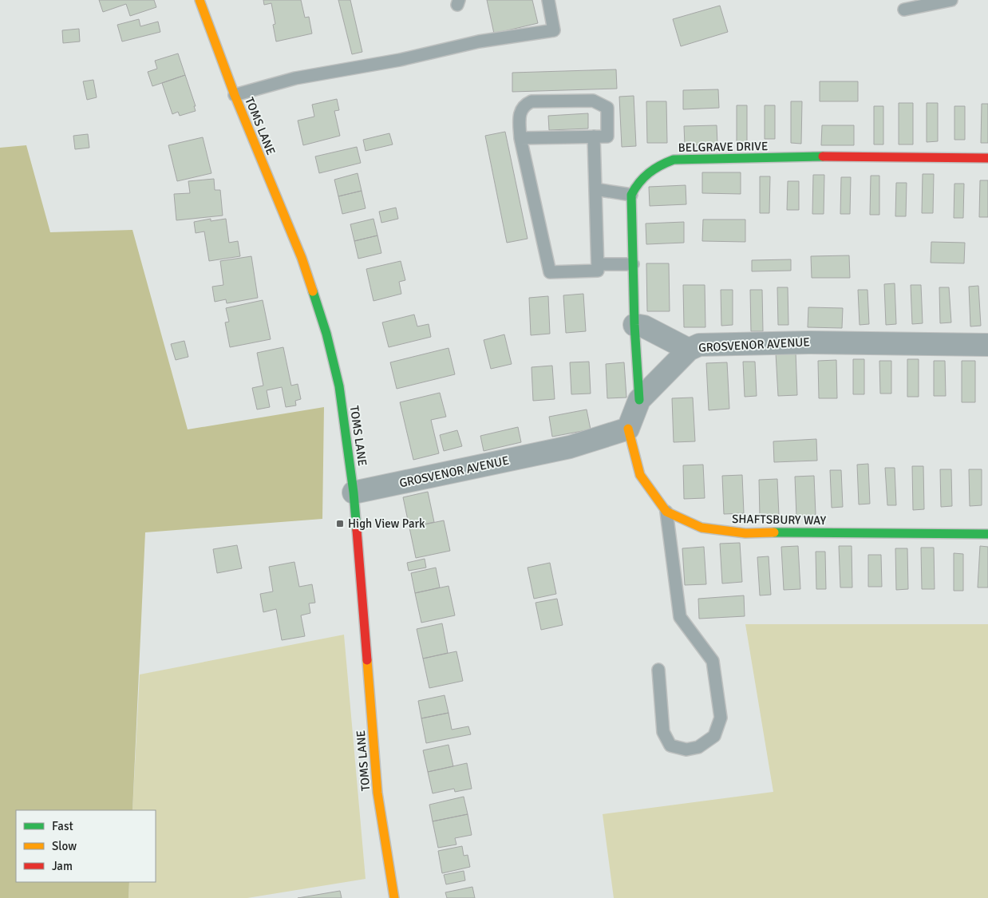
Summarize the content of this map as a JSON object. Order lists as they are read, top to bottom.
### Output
{
  "streets": {
    "street": [
      "TOMS LANE",
      "BELGRAVE DRIVE",
      "GROSVENOR AVENUE",
      "SHAFTSBURY WAY"
    ]
  },
  "crossings": [
    ["TOMS LANE", "GROSVENOR AVENUE"],
    ["GROSVENOR AVENUE", "SHAFTSBURY WAY"]
  ],
  "places": {
    "transit": ["High View Park"]
  },
  "legend": ["Fast", "Slow", "Jam"]
}
